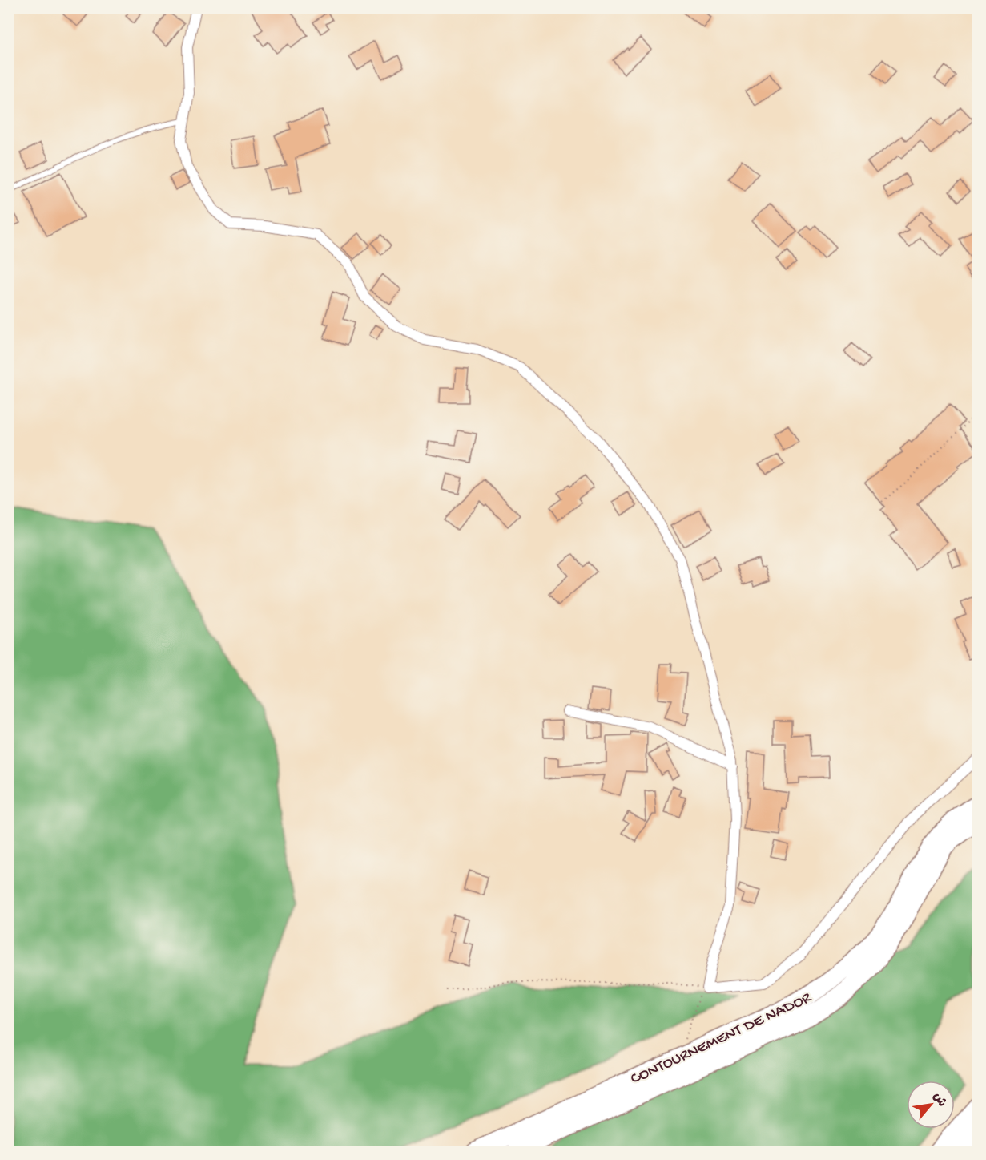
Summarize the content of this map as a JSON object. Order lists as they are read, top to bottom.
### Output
{
  "streets": {
    "highway": ["CONTOURNEMENT DE NADOR"]
  },
  "north": "top right"
}
